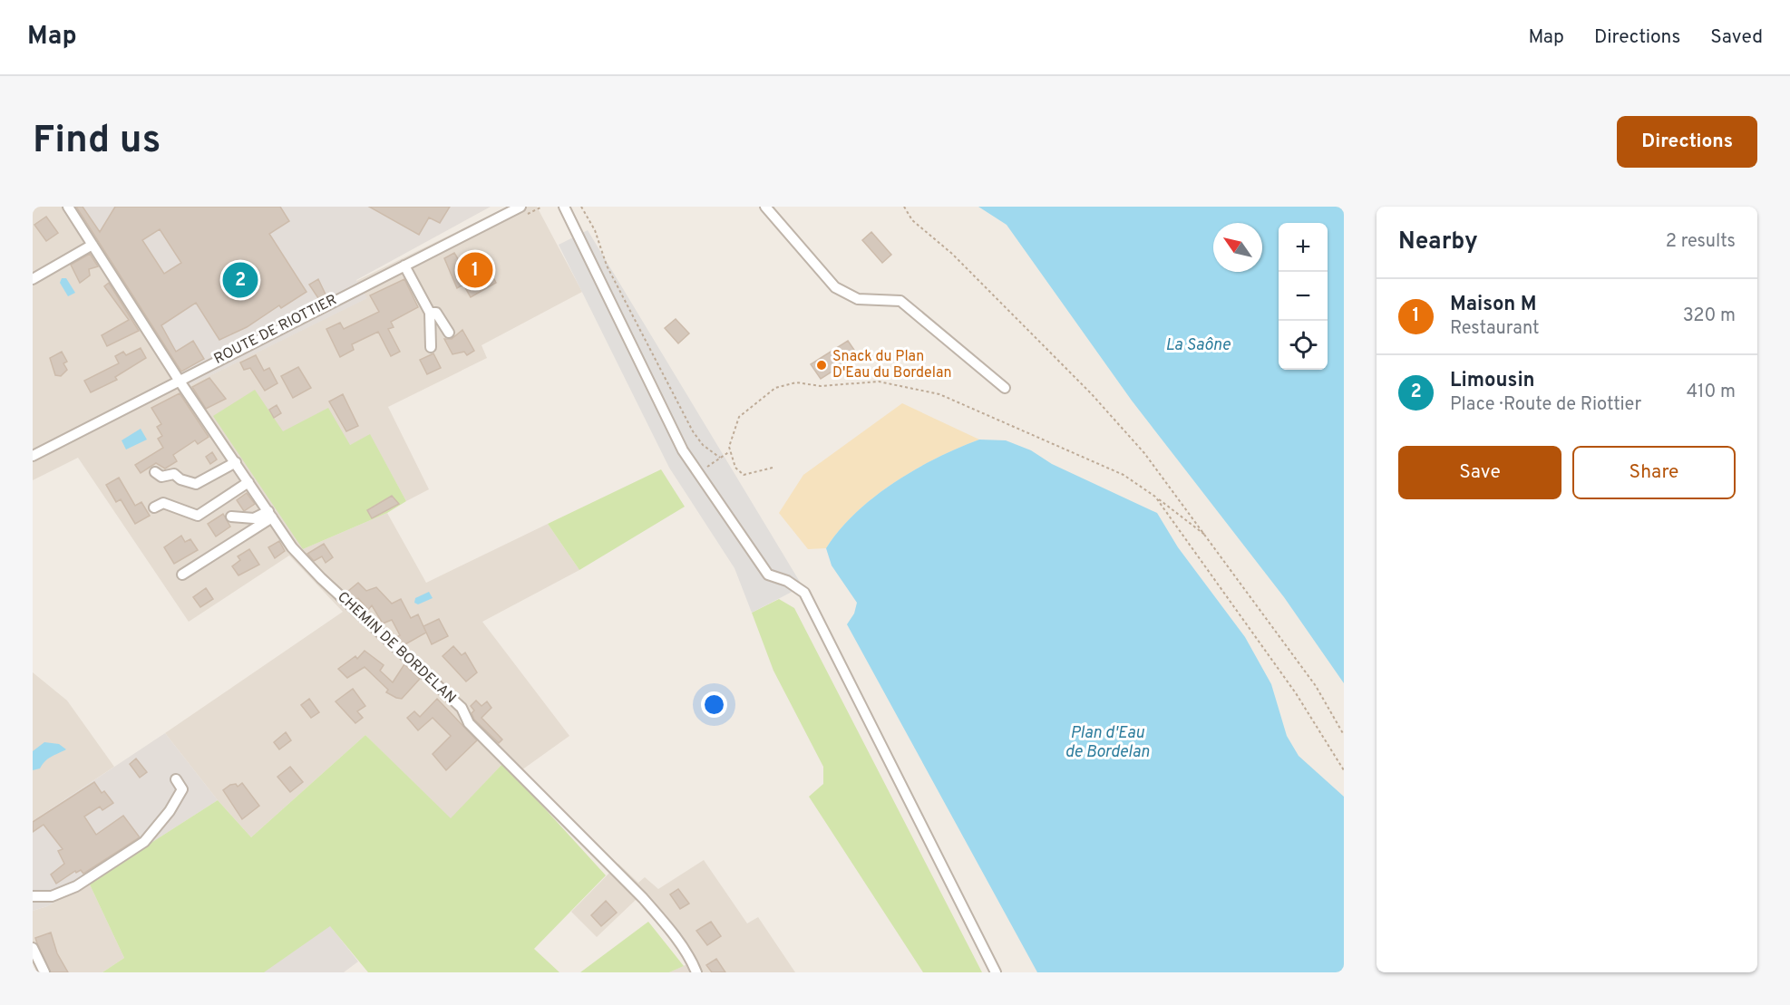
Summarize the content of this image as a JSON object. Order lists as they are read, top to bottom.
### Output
{
  "streets": {
    "street": ["ROUTE DE RIOTTIER", "CHEMIN DE BORDELAN"]
  },
  "crossings": [
    ["ROUTE DE RIOTTIER", "CHEMIN DE BORDELAN"]
  ],
  "water": ["La Saône", "Plan d'Eau de Bordelan"],
  "places": ["Snack du Plan D'Eau du Bordelan"],
  "north": "top left",
  "page": {
    "header": "Map",
    "nav": ["Map", "Directions", "Saved"],
    "buttons": [
      "Directions",
      ["Save", "Share"]
    ],
    "title": "Find us",
    "heading": ["Nearby", "2 results"],
    "map_buttons": ["+", "−"],
    "pins": ["1", "2"],
    "list": [
      {
        "mark": "1",
        "name": "Maison M",
        "note": "Restaurant",
        "value": "320 m"
      },
      {
        "mark": "2",
        "name": "Limousin",
        "note": "Place · Route de Riottier",
        "value": "410 m"
      }
    ]
  }
}
